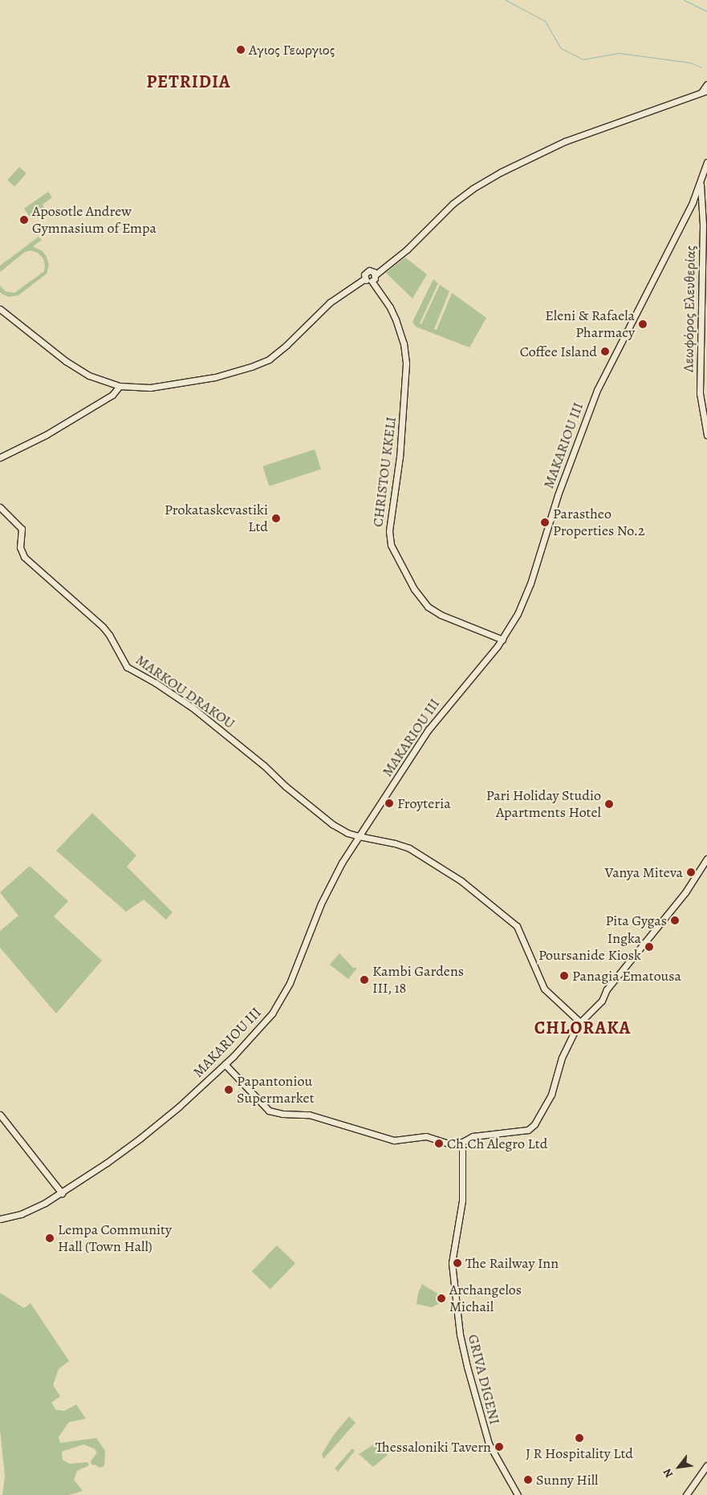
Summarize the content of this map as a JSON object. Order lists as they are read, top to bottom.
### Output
{
  "streets": {
    "main road": [
      "Λεωφόρος Ελευθερίας",
      "MAKARIOU III",
      "CHRISTOU KKELI",
      "MARKOU DRAKOU",
      "GRIVA DIGENI"
    ]
  },
  "crossings": [
    ["Λεωφόρος Ελευθερίας", "MAKARIOU III"],
    ["MAKARIOU III", "CHRISTOU KKELI"],
    ["MAKARIOU III", "MARKOU DRAKOU"]
  ],
  "districts": ["PETRIDIA", "CHLORAKA"],
  "places": [
    "Αγιος Γεωργιος",
    "Aposotle Andrew Gymnasium of Empa",
    "Eleni & Rafaela Pharmacy",
    "Coffee Island",
    "Prokataskevastiki Ltd",
    "Parastheo Properties No.2",
    "Froyteria",
    "Pari Holiday Studio Apartments Hotel",
    "Vanya Miteva",
    "Pita Gygas",
    "Ingka Poursanide Kiosk",
    "Panagia Ematousa",
    "Kambi Gardens III, 18",
    "Papantoniou Supermarket",
    "Ch.Ch Alegro Ltd",
    "Lempa Community Hall (Town Hall)",
    "The Railway Inn",
    "Archangelos Michail",
    "J R Hospitality Ltd",
    "Thessaloniki Tavern",
    "Sunny Hill"
  ],
  "north": "bottom left"
}
